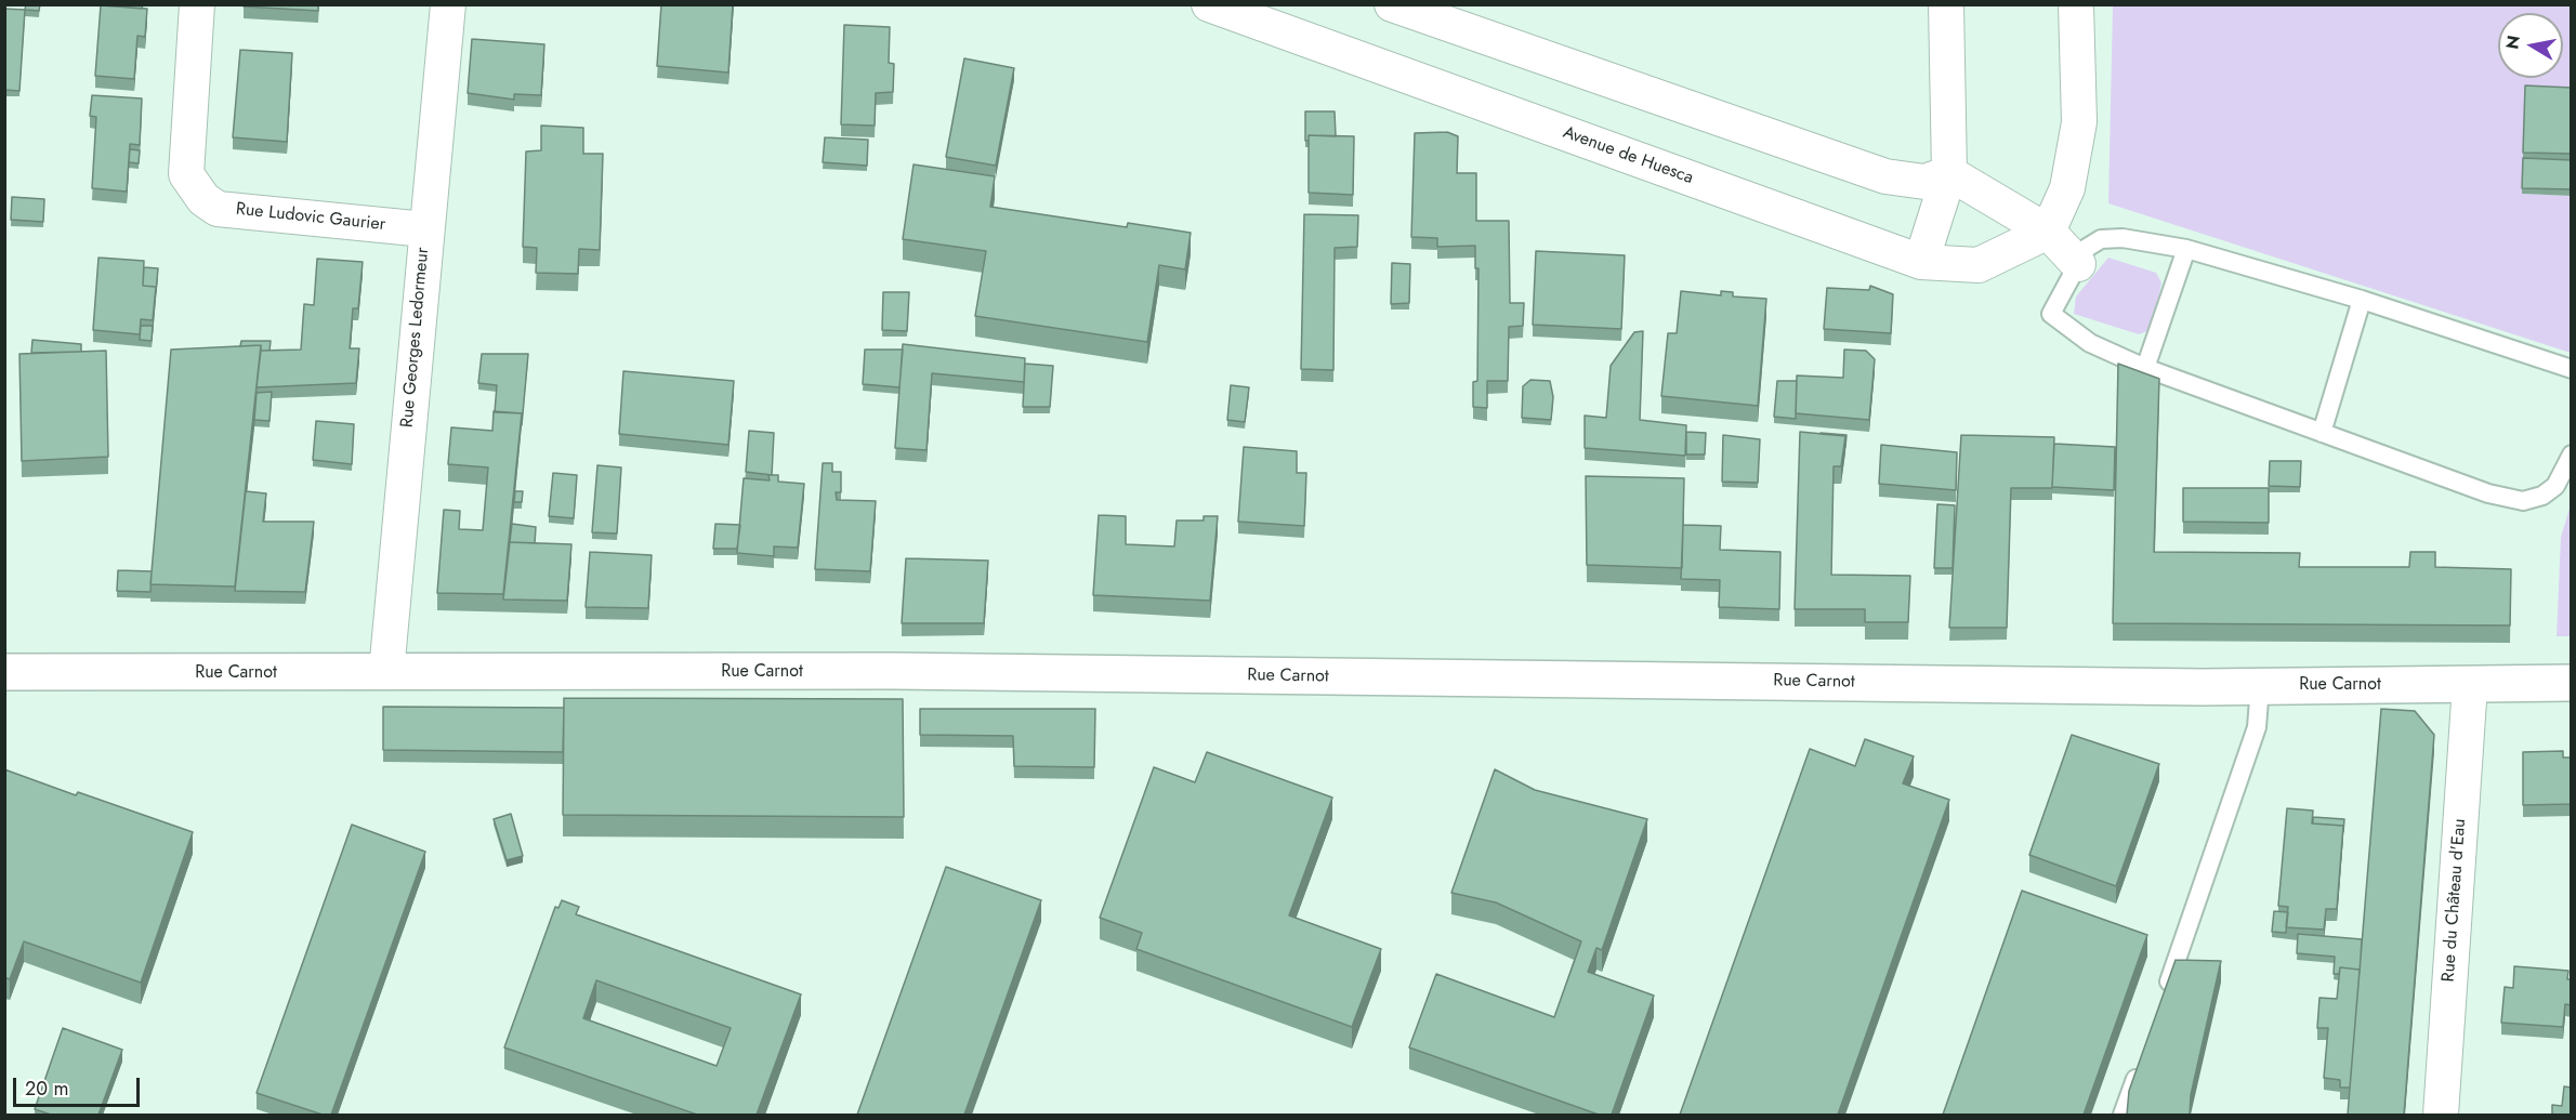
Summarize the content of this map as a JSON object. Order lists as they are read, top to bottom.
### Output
{
  "streets": {
    "main road": ["Rue Carnot"],
    "street": [
      "Avenue de Huesca",
      "Rue Ludovic Gaurier",
      "Rue Georges Ledormeur",
      "Rue du Château d'Eau"
    ]
  },
  "crossings": [
    ["Rue Ludovic Gaurier", "Rue Georges Ledormeur"],
    ["Rue Georges Ledormeur", "Rue Carnot"],
    ["Rue Carnot", "Rue du Château d'Eau"]
  ],
  "scale_bar": "20 m",
  "north": "left"
}
